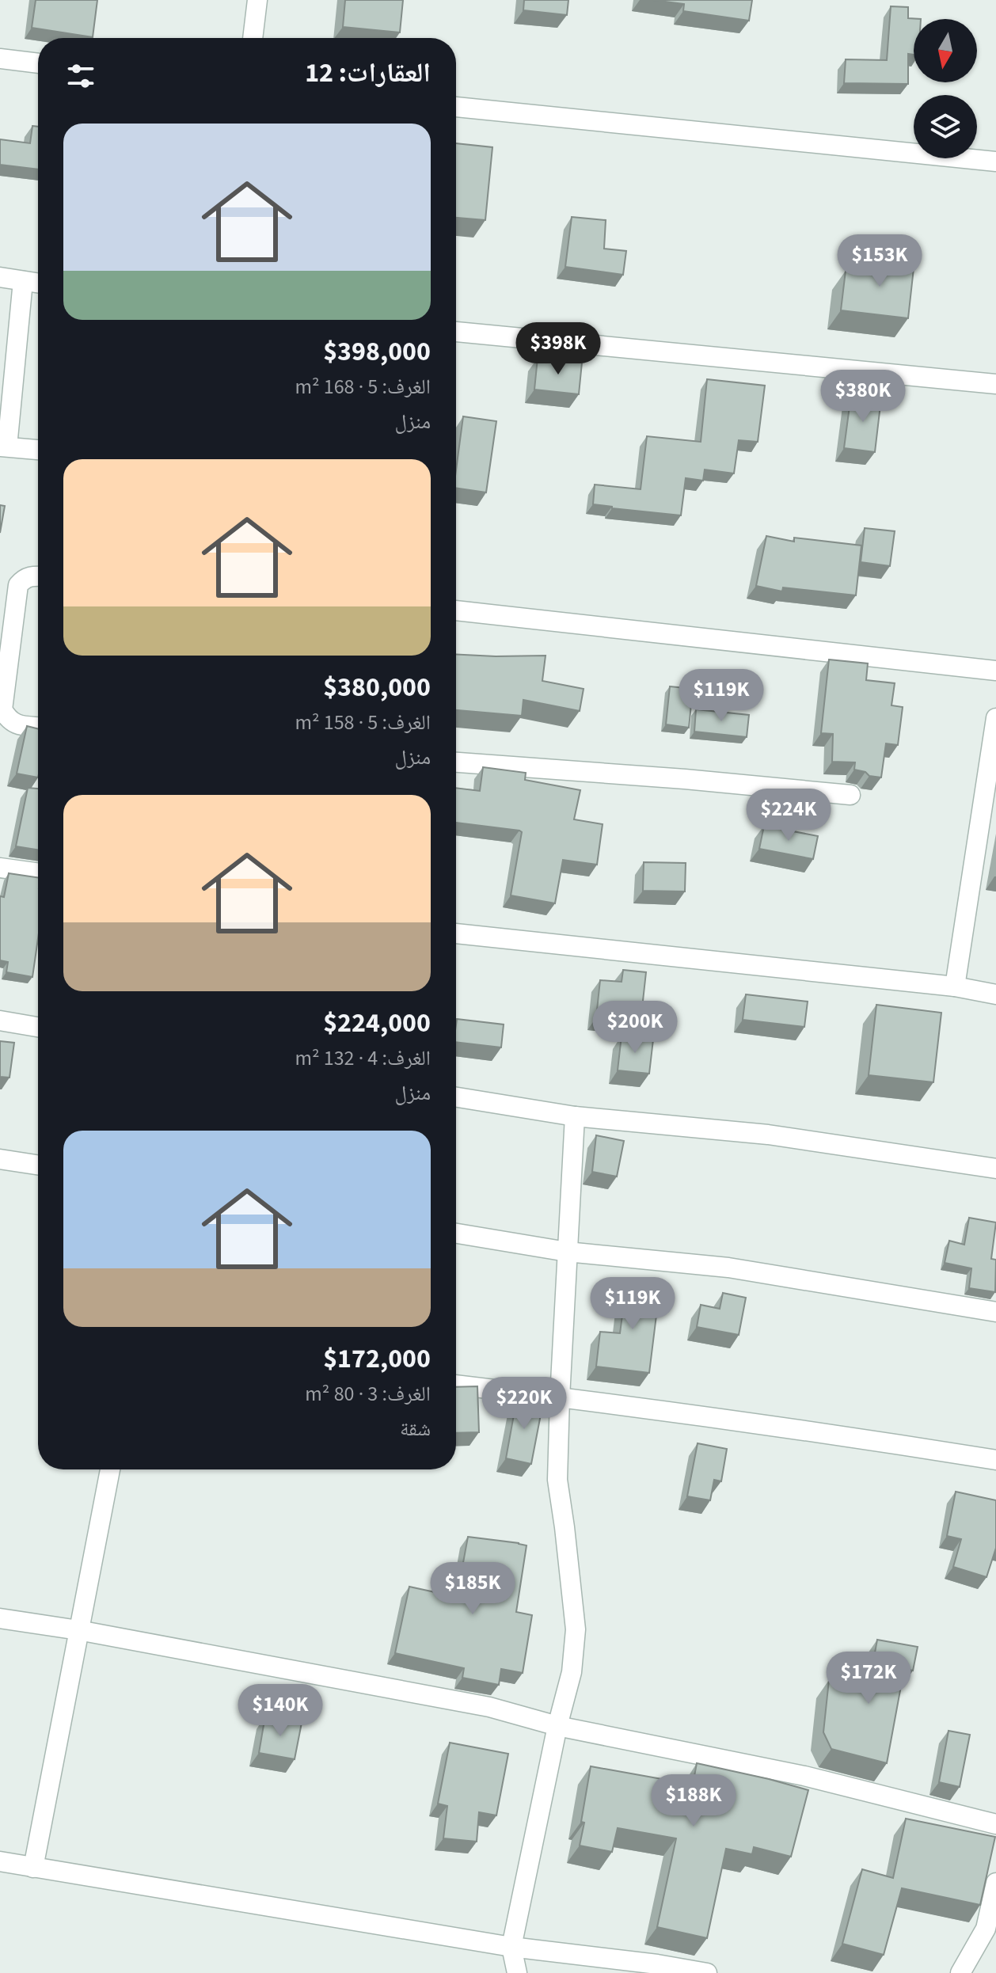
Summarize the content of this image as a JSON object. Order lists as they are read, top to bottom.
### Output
{
  "north": "bottom",
  "page": {
    "heading": "العقارات: 12",
    "list": [
      {
        "name": "$398,000",
        "note": "الغرف: 5 · 168 m² · منزل"
      },
      {
        "name": "$380,000",
        "note": "الغرف: 5 · 158 m² · منزل"
      },
      {
        "name": "$224,000",
        "note": "الغرف: 4 · 132 m² · منزل"
      },
      {
        "name": "$172,000",
        "note": "الغرف: 3 · 80 m² · شقة"
      }
    ],
    "price": [
      "$153K",
      "$398K",
      "$380K",
      "$119K",
      "$224K",
      "$200K",
      "$119K",
      "$220K",
      "$185K",
      "$172K",
      "$140K",
      "$188K"
    ]
  }
}
